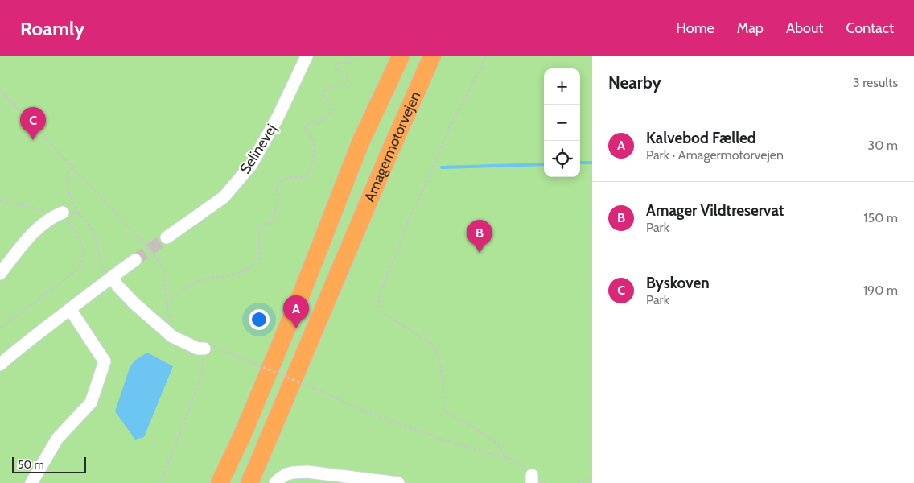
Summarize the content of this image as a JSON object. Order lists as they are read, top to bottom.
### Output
{
  "streets": {
    "highway": ["Amagermotorvejen"],
    "street": ["Selinevej"]
  },
  "scale_bar": "50 m",
  "page": {
    "header": "Roamly",
    "nav": [
      "Home",
      "Map",
      "About",
      "Contact"
    ],
    "heading": ["Nearby", "3 results"],
    "map_buttons": ["+", "−"],
    "pins": ["C", "B", "A"],
    "list": [
      {
        "mark": "A",
        "name": "Kalvebod Fælled",
        "note": "Park · Amagermotorvejen",
        "value": "30 m"
      },
      {
        "mark": "B",
        "name": "Amager Vildtreservat",
        "note": "Park",
        "value": "150 m"
      },
      {
        "mark": "C",
        "name": "Byskoven",
        "note": "Park",
        "value": "190 m"
      }
    ],
    "scale": "50 m"
  }
}
